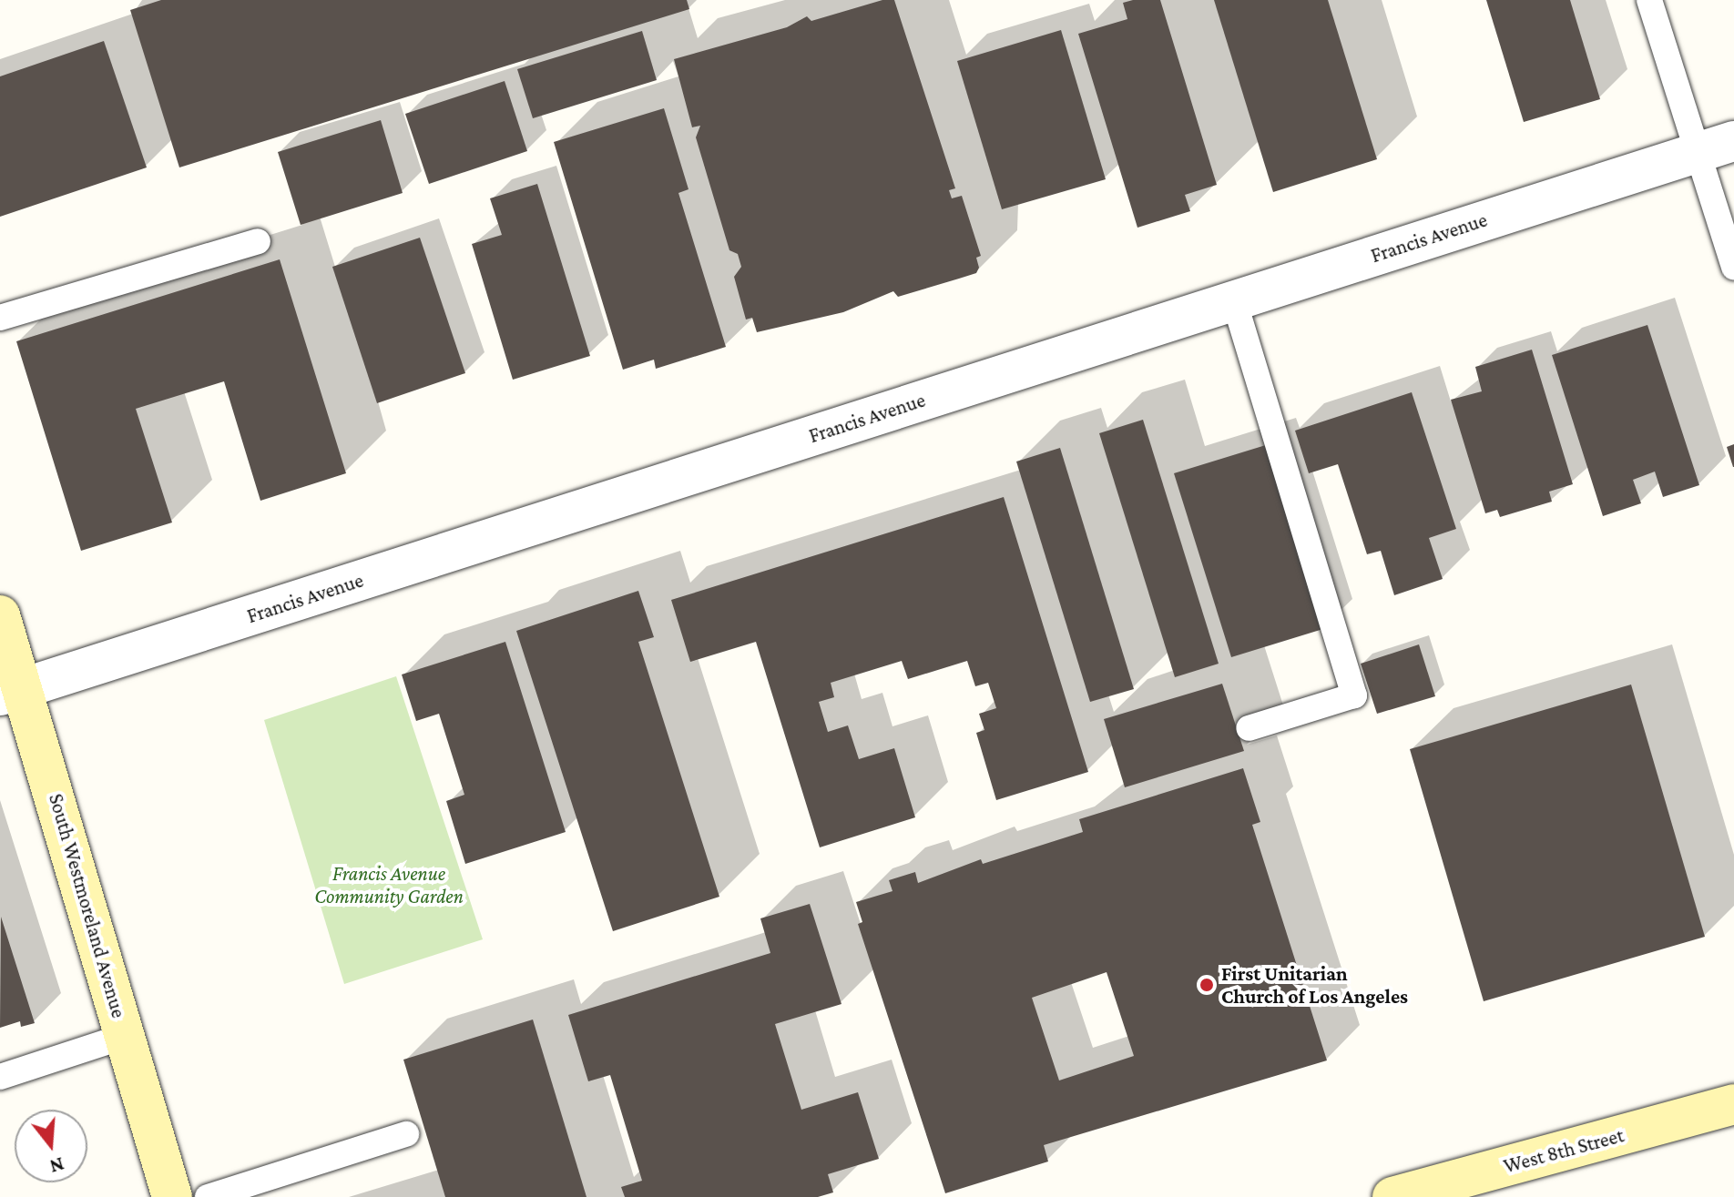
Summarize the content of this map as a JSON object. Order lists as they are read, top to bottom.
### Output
{
  "streets": {
    "street": ["Francis Avenue", "South Westmoreland Avenue", "West 8th Street"]
  },
  "crossings": [
    ["Francis Avenue", "South Westmoreland Avenue"]
  ],
  "parks": ["Francis Avenue Community Garden"],
  "places": ["First Unitarian Church of Los Angeles"],
  "north": "bottom"
}
